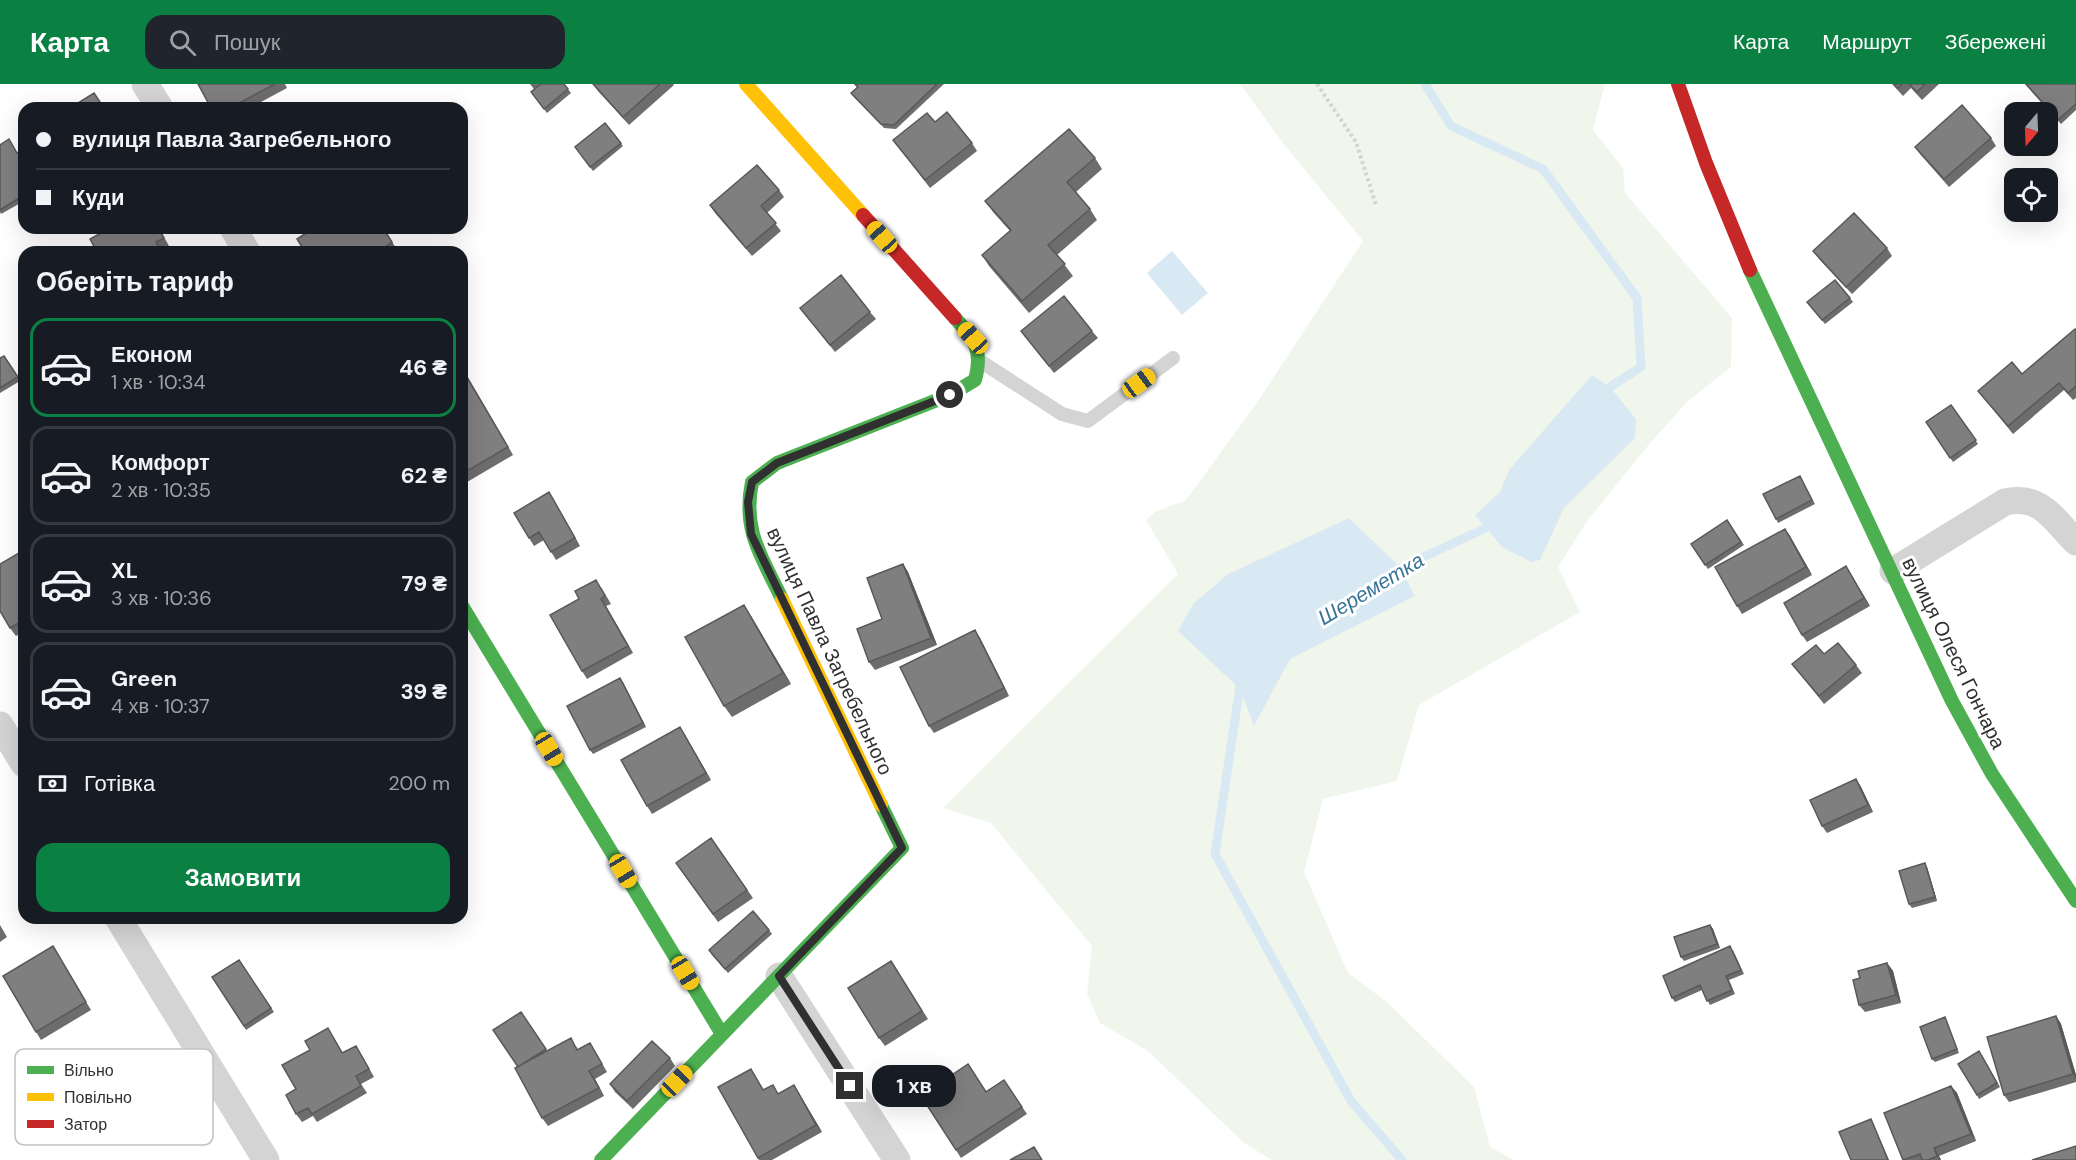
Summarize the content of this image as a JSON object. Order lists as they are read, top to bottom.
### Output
{
  "streets": {
    "street": ["вулиця Павла Загребельного", "вулиця Олеся Гончара"]
  },
  "water": ["Шереметка"],
  "legend": ["Вільно", "Повільно", "Затор"],
  "north": "bottom",
  "page": {
    "header": "Карта",
    "search": "Пошук",
    "nav": ["Карта", "Маршрут", "Збережені"],
    "banner": ["вулиця Павла Загребельного", "Куди"],
    "heading": "Оберіть тариф",
    "list": [
      {
        "name": "Економ",
        "note": "1 хв · 10:34",
        "value": "46 ₴"
      },
      {
        "name": "Комфорт",
        "note": "2 хв · 10:35",
        "value": "62 ₴"
      },
      {
        "name": "XL",
        "note": "3 хв · 10:36",
        "value": "79 ₴"
      },
      {
        "name": "Green",
        "note": "4 хв · 10:37",
        "value": "39 ₴"
      }
    ],
    "pay": ["Готівка", "200 m"],
    "buttons": "Замовити",
    "bubble": "1 хв"
  }
}
